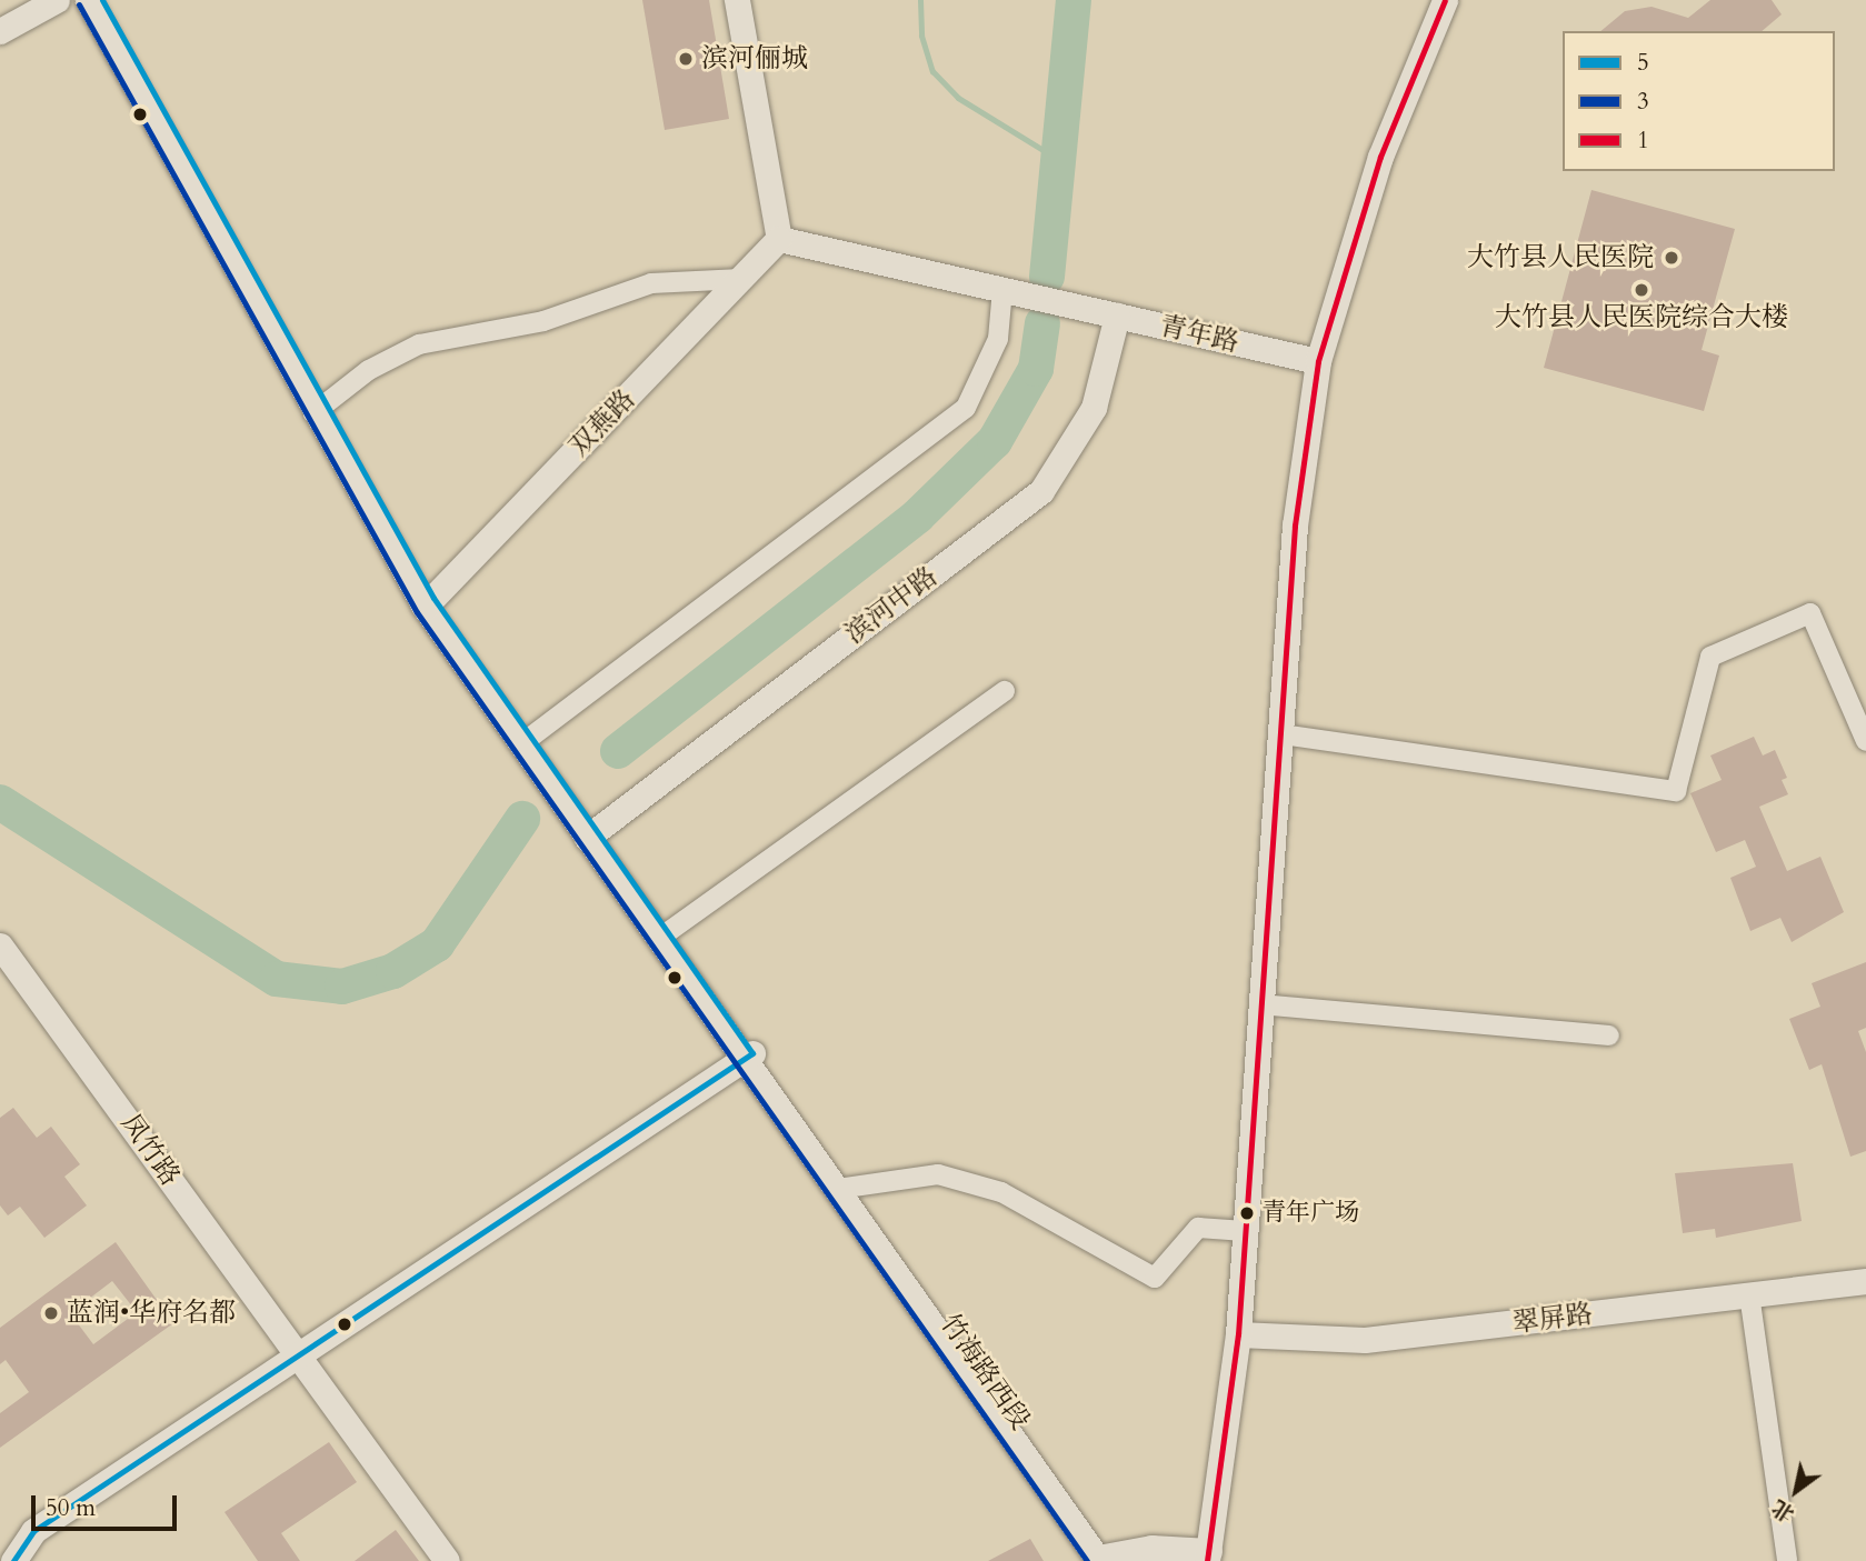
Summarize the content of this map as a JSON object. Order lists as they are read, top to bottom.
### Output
{
  "streets": {
    "street": [
      "青年路",
      "双燕路",
      "滨河中路",
      "凤竹路",
      "翠屏路",
      "竹海路西段"
    ]
  },
  "crossings": [
    ["青年路", "滨河中路"],
    ["双燕路", "竹海路西段"],
    ["滨河中路", "竹海路西段"]
  ],
  "places": [
    "滨河俪城",
    "大竹县人民医院",
    "大竹县人民医院综合大楼",
    "青年广场",
    "蓝润•华府名都"
  ],
  "lines": ["transit line 5", "transit line 1", "transit line 3"],
  "legend": ["5", "3", "1"],
  "scale_bar": "50 m",
  "north": "bottom left"
}
